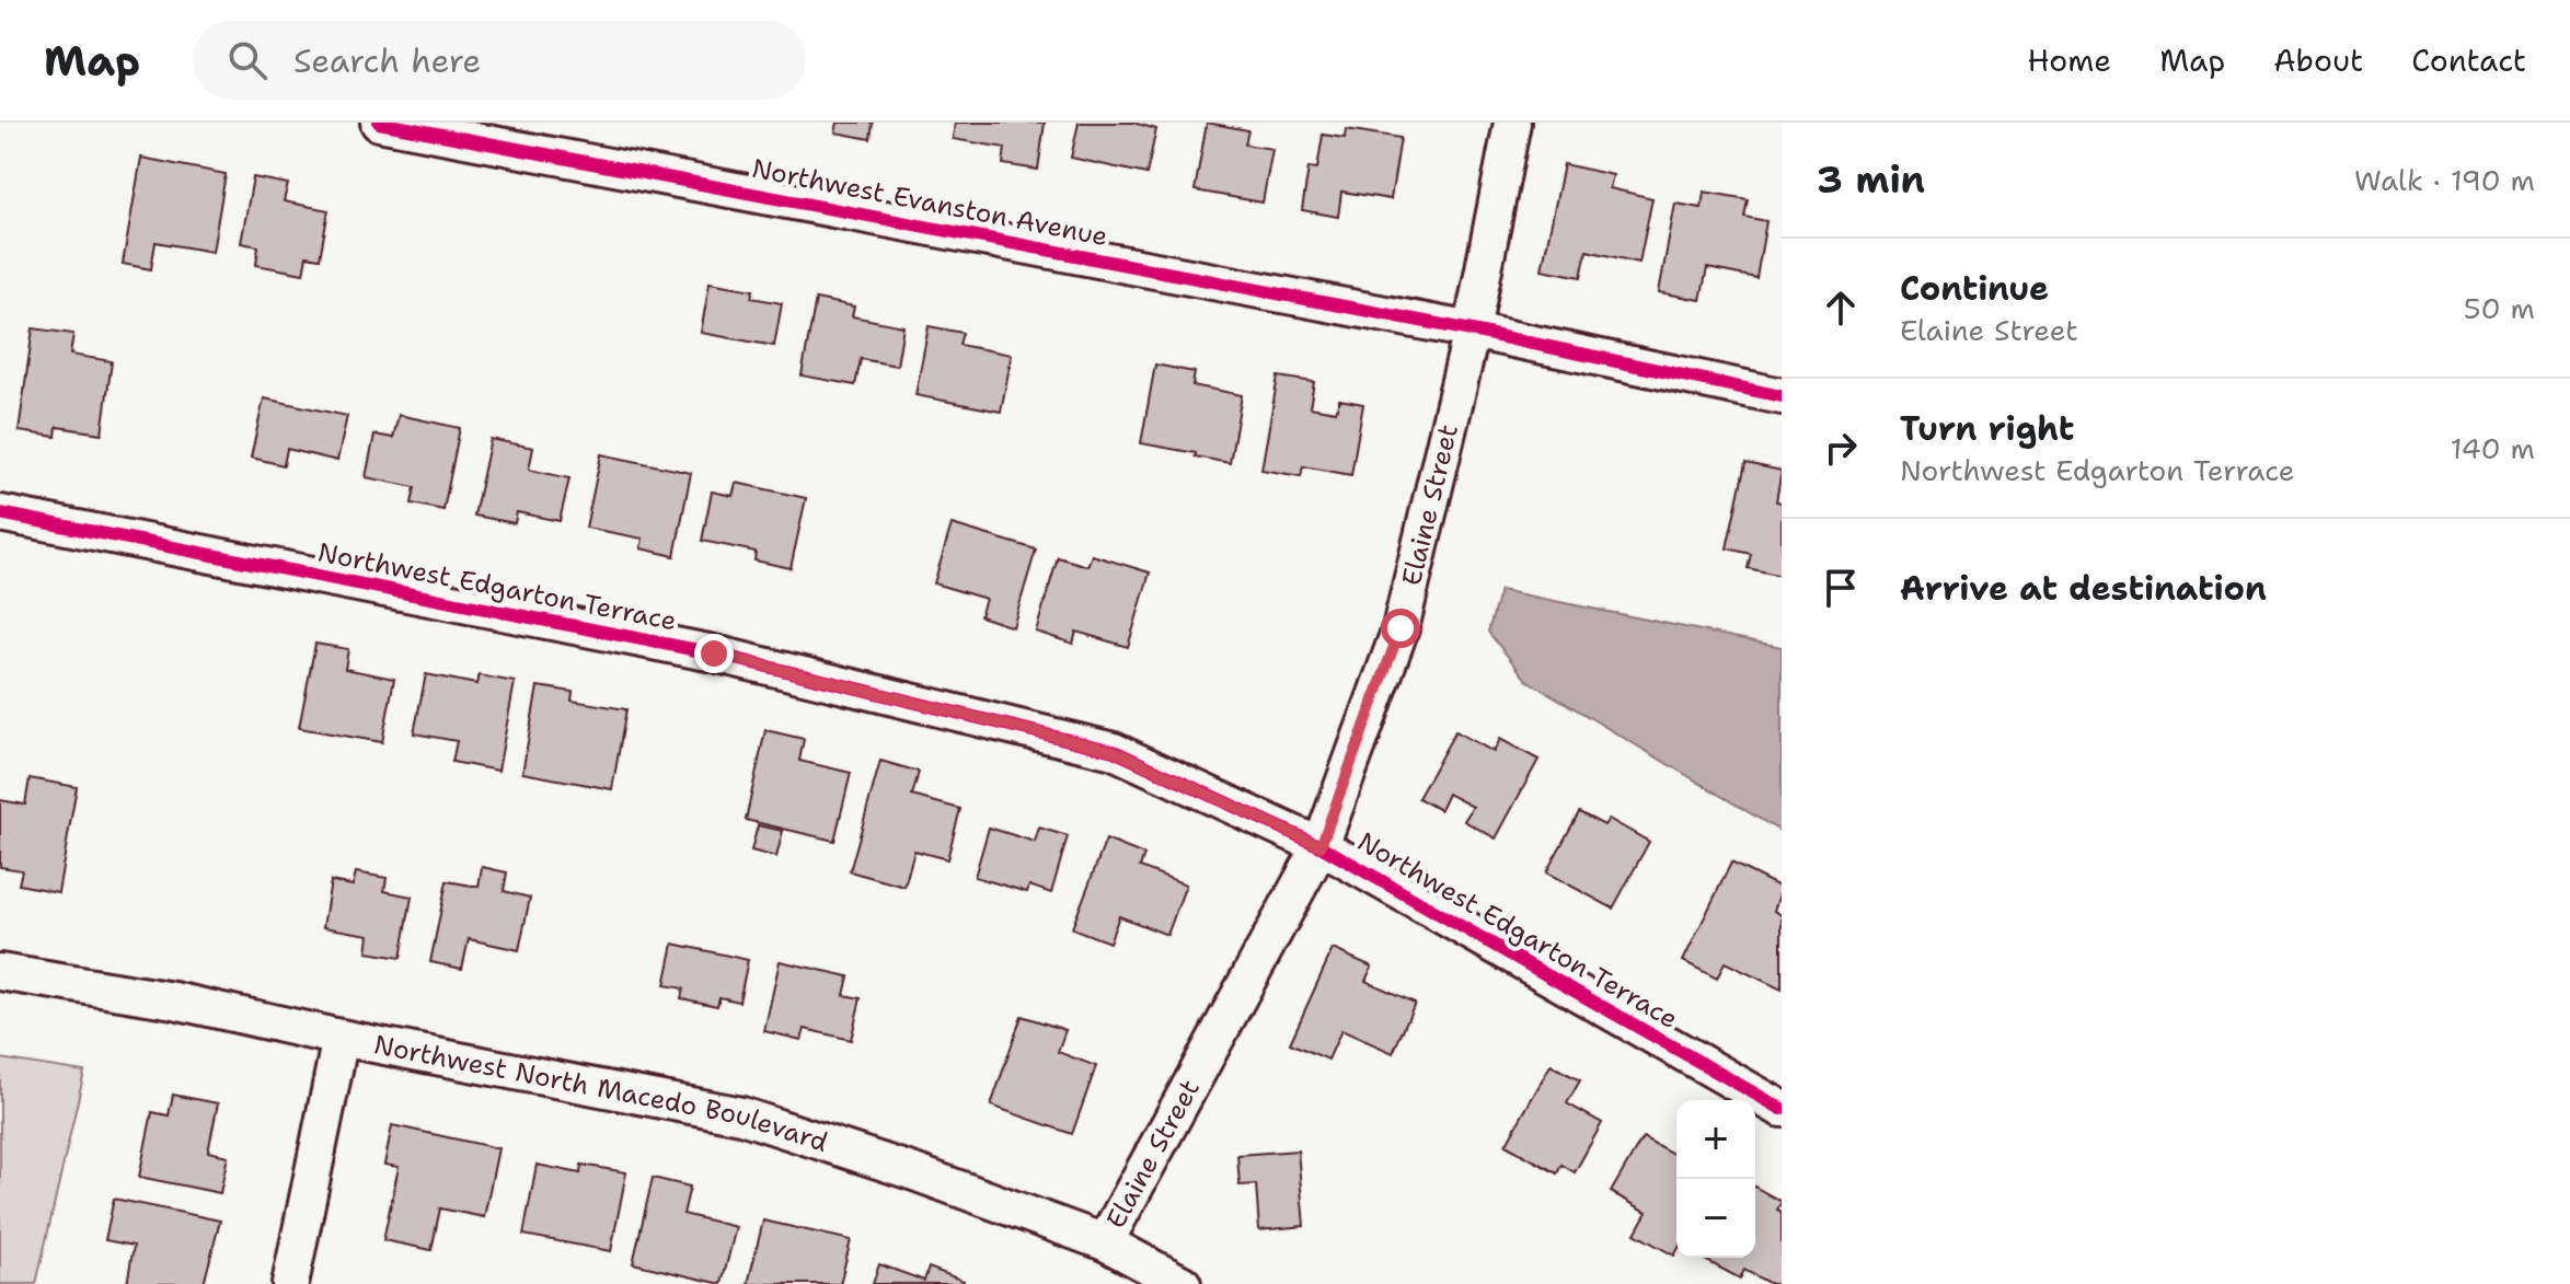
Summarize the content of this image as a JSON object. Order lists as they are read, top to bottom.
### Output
{
  "streets": {
    "street": [
      "Northwest Evanston Avenue",
      "Elaine Street",
      "Northwest Edgarton Terrace",
      "Northwest North Macedo Boulevard"
    ]
  },
  "crossings": [
    ["Northwest Evanston Avenue", "Elaine Street"],
    ["Elaine Street", "Northwest Edgarton Terrace"],
    ["Elaine Street", "Northwest North Macedo Boulevard"]
  ],
  "page": {
    "header": "Map",
    "search": "Search here",
    "nav": [
      "Home",
      "Map",
      "About",
      "Contact"
    ],
    "heading": ["3 min", "Walk · 190 m"],
    "list": [
      ["Continue", "Elaine Street", "50 m"],
      ["Turn right", "Northwest Edgarton Terrace", "140 m"],
      "Arrive at destination"
    ],
    "map_buttons": ["+", "−"]
  }
}
